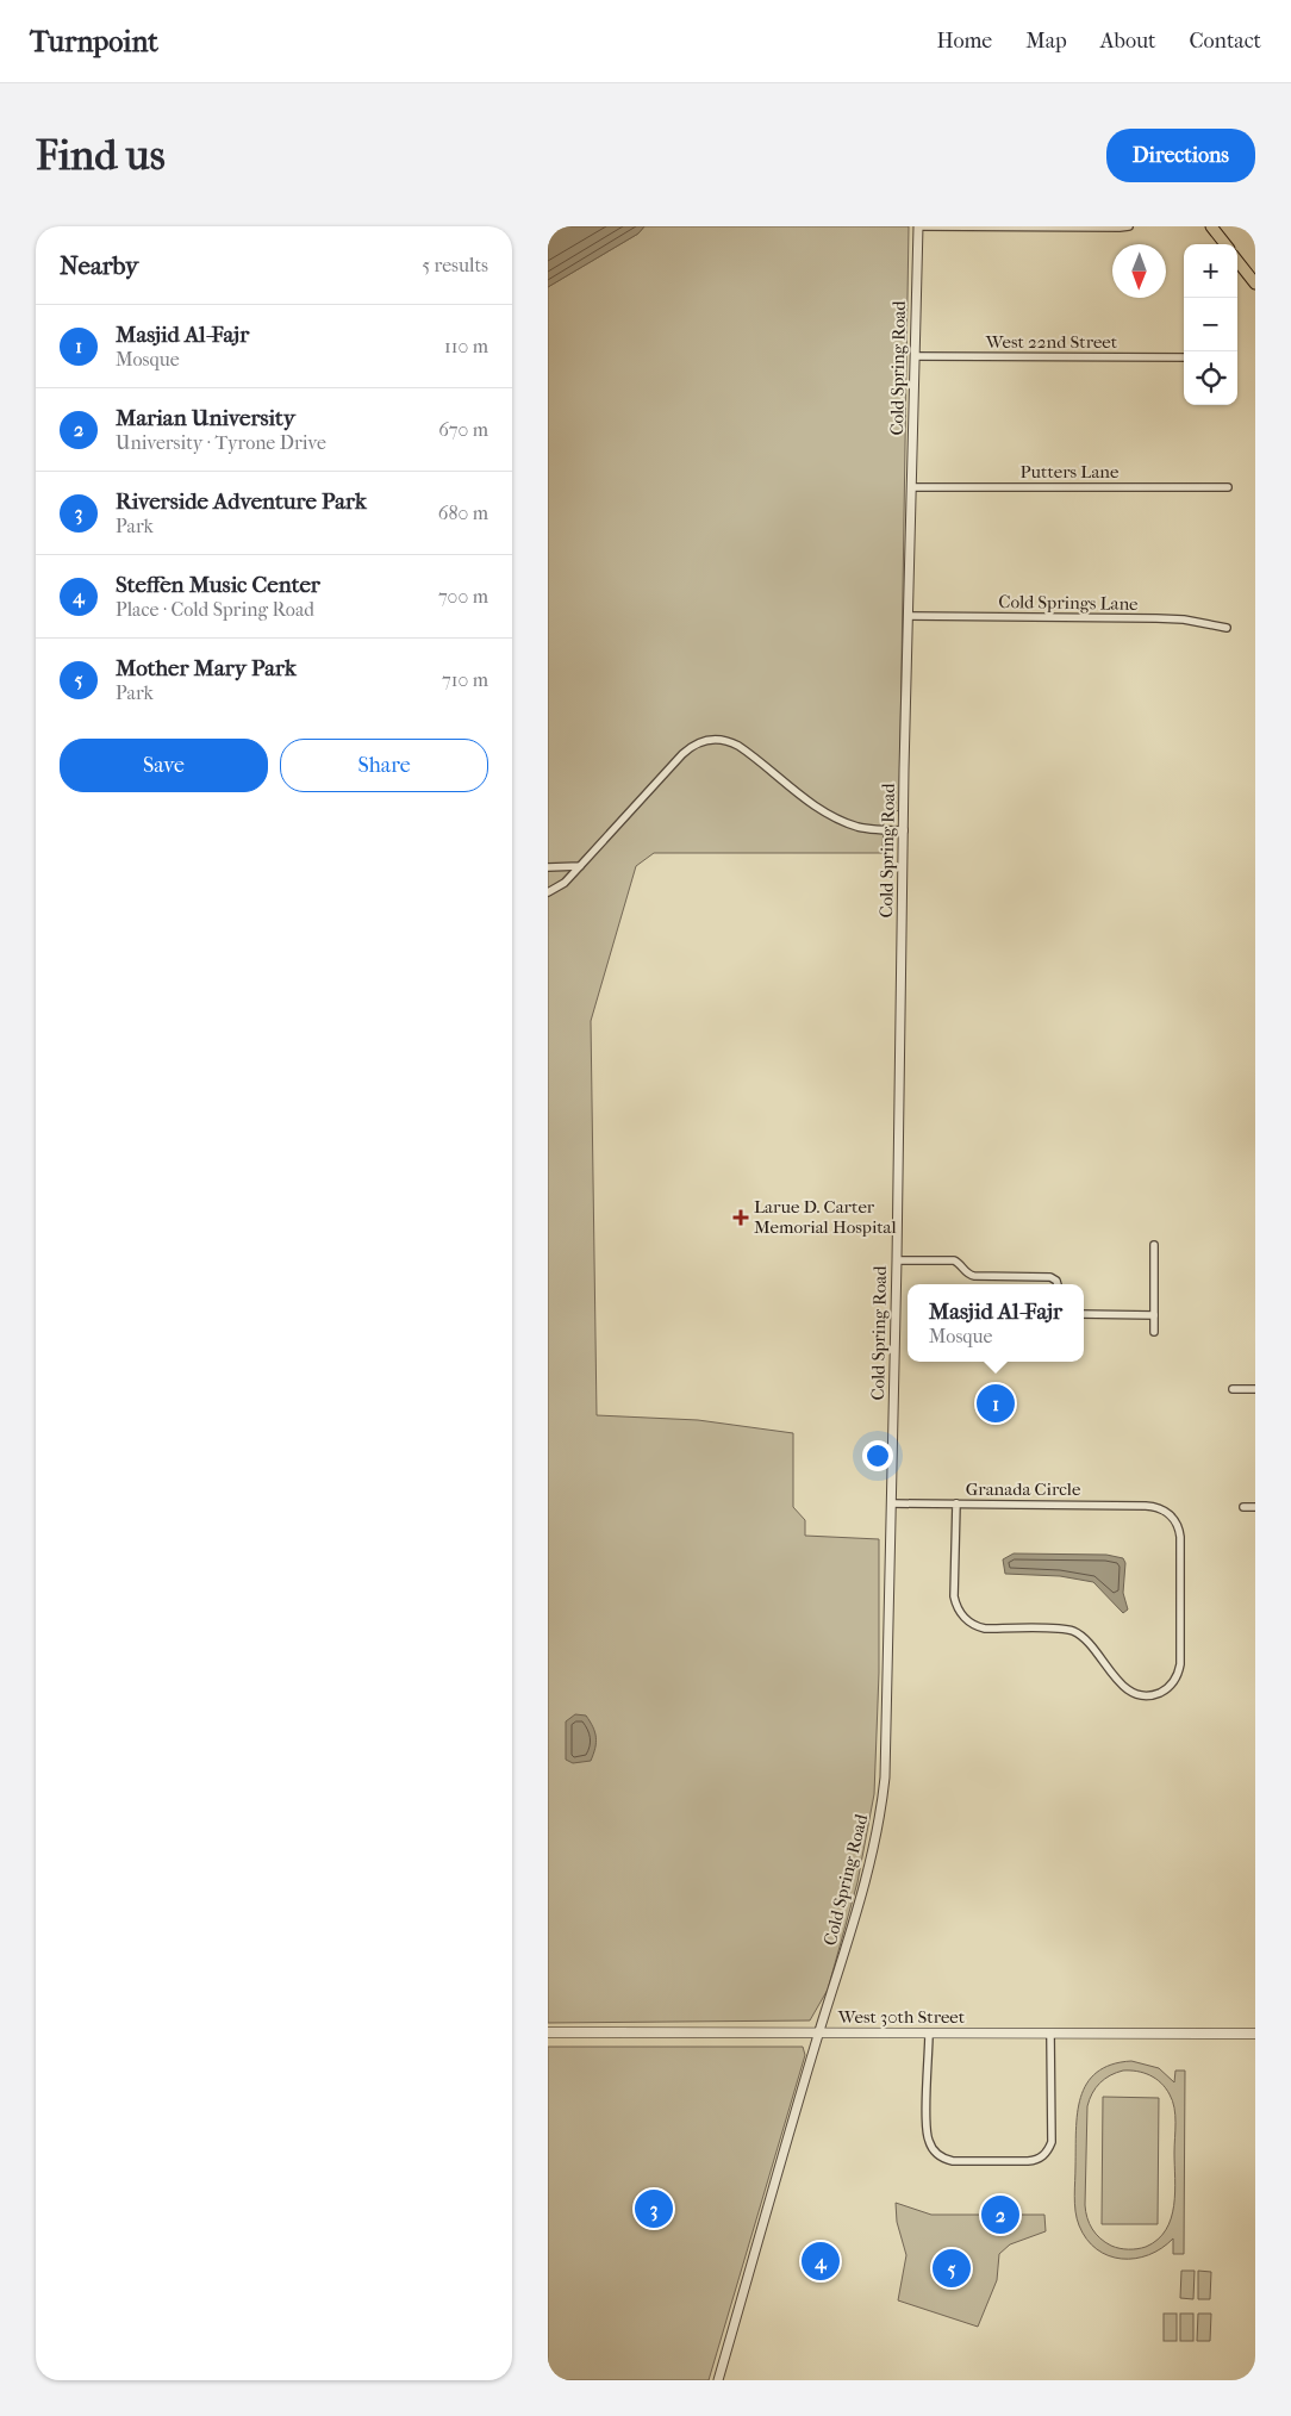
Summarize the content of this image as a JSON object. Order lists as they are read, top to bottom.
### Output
{
  "streets": {
    "main road": ["West 30th Street"],
    "street": [
      "West 22nd Street",
      "Cold Spring Road",
      "Putters Lane",
      "Cold Springs Lane",
      "Granada Circle"
    ]
  },
  "crossings": [
    ["West 22nd Street", "Cold Spring Road"],
    ["Cold Spring Road", "Putters Lane"],
    ["Cold Spring Road", "Cold Springs Lane"],
    ["Cold Spring Road", "Granada Circle"],
    ["Cold Spring Road", "West 30th Street"]
  ],
  "places": {
    "health": ["Larue D. Carter Memorial Hospital"]
  },
  "north": "bottom",
  "page": {
    "header": "Turnpoint",
    "nav": [
      "Home",
      "Map",
      "About",
      "Contact"
    ],
    "buttons": [
      "Directions",
      ["Save", "Share"]
    ],
    "title": "Find us",
    "heading": ["Nearby", "5 results"],
    "map_buttons": ["+", "−"],
    "list": [
      {
        "mark": "1",
        "name": "Masjid Al-Fajr",
        "note": "Mosque",
        "value": "110 m"
      },
      {
        "mark": "2",
        "name": "Marian University",
        "note": "University · Tyrone Drive",
        "value": "670 m"
      },
      {
        "mark": "3",
        "name": "Riverside Adventure Park",
        "note": "Park",
        "value": "680 m"
      },
      {
        "mark": "4",
        "name": "Steffen Music Center",
        "note": "Place · Cold Spring Road",
        "value": "700 m"
      },
      {
        "mark": "5",
        "name": "Mother Mary Park",
        "note": "Park",
        "value": "710 m"
      }
    ],
    "popup": ["Masjid Al-Fajr", "Mosque"],
    "pins": [
      "1",
      "3",
      "2",
      "4",
      "5"
    ]
  }
}
